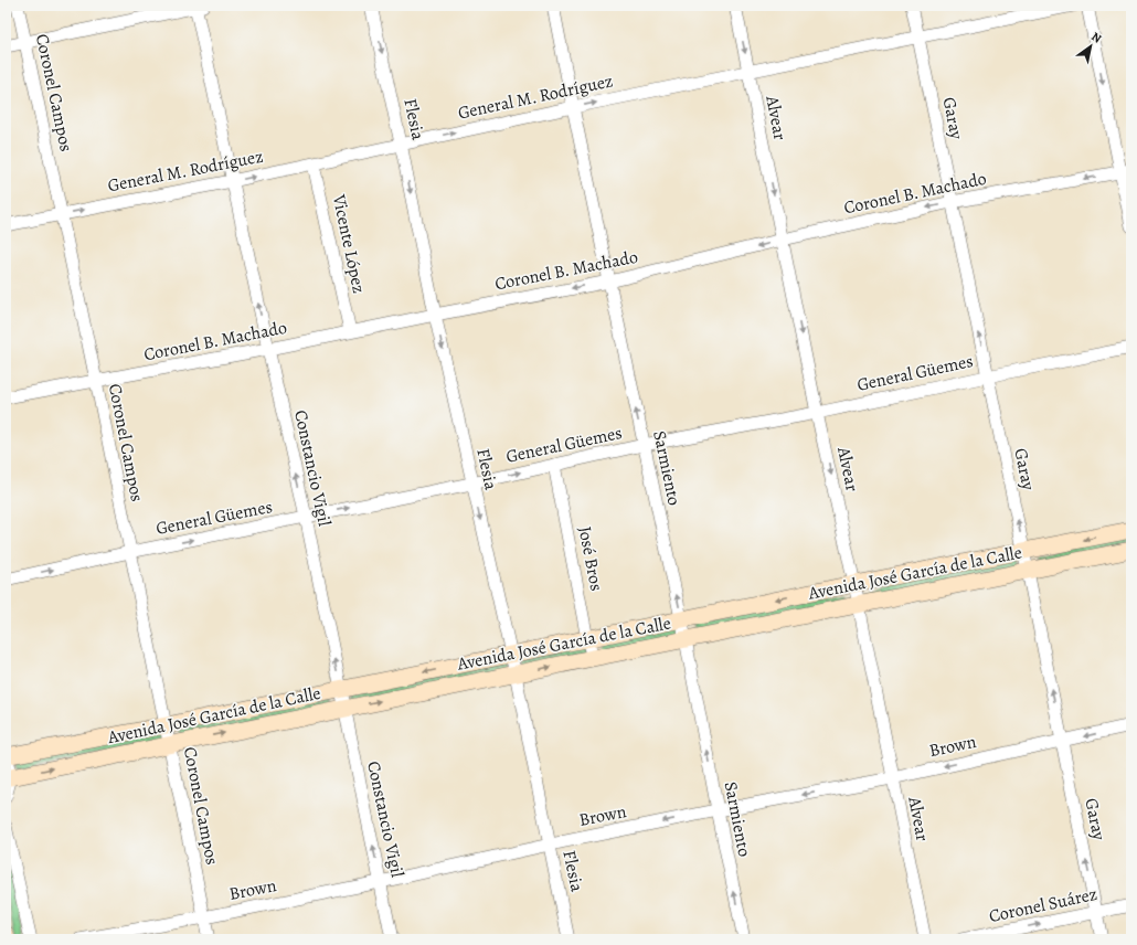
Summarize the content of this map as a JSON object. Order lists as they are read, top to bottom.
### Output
{
  "streets": {
    "main road": ["Avenida José García de la Calle"],
    "street": [
      "Coronel Campos",
      "General M. Rodríguez",
      "Alvear",
      "Garay",
      "Flesia",
      "Coronel B. Machado",
      "Vicente López",
      "General Güemes",
      "Constancio Vigil",
      "Sarmiento",
      "José Bros",
      "Brown",
      "Coronel Suárez"
    ]
  },
  "crossings": [
    ["Coronel Campos", "General M. Rodríguez"],
    ["Coronel Campos", "Coronel B. Machado"],
    ["Coronel Campos", "General Güemes"],
    ["Coronel Campos", "Avenida José García de la Calle"],
    ["Coronel Campos", "Brown"],
    ["General M. Rodríguez", "Alvear"],
    ["General M. Rodríguez", "Garay"],
    ["General M. Rodríguez", "Flesia"],
    ["General M. Rodríguez", "Vicente López"],
    ["General M. Rodríguez", "Constancio Vigil"],
    ["General M. Rodríguez", "Sarmiento"],
    ["Alvear", "Coronel B. Machado"],
    ["Alvear", "General Güemes"],
    ["Alvear", "Avenida José García de la Calle"],
    ["Alvear", "Brown"],
    ["Garay", "Coronel B. Machado"],
    ["Garay", "General Güemes"],
    ["Garay", "Avenida José García de la Calle"],
    ["Garay", "Brown"],
    ["Garay", "Coronel Suárez"],
    ["Flesia", "Coronel B. Machado"],
    ["Flesia", "General Güemes"],
    ["Flesia", "Avenida José García de la Calle"],
    ["Flesia", "Brown"],
    ["Coronel B. Machado", "Vicente López"],
    ["Coronel B. Machado", "Constancio Vigil"],
    ["Coronel B. Machado", "Sarmiento"],
    ["General Güemes", "Constancio Vigil"],
    ["General Güemes", "Sarmiento"],
    ["General Güemes", "José Bros"],
    ["Constancio Vigil", "Avenida José García de la Calle"],
    ["Constancio Vigil", "Brown"],
    ["Sarmiento", "Avenida José García de la Calle"],
    ["Sarmiento", "Brown"],
    ["José Bros", "Avenida José García de la Calle"]
  ],
  "one_way": [
    "General M. Rodríguez",
    "Alvear",
    "Garay",
    "Flesia",
    "Coronel B. Machado",
    "General Güemes",
    "Constancio Vigil",
    "Sarmiento",
    "Brown",
    "Coronel Suárez"
  ],
  "north": "top right"
}
